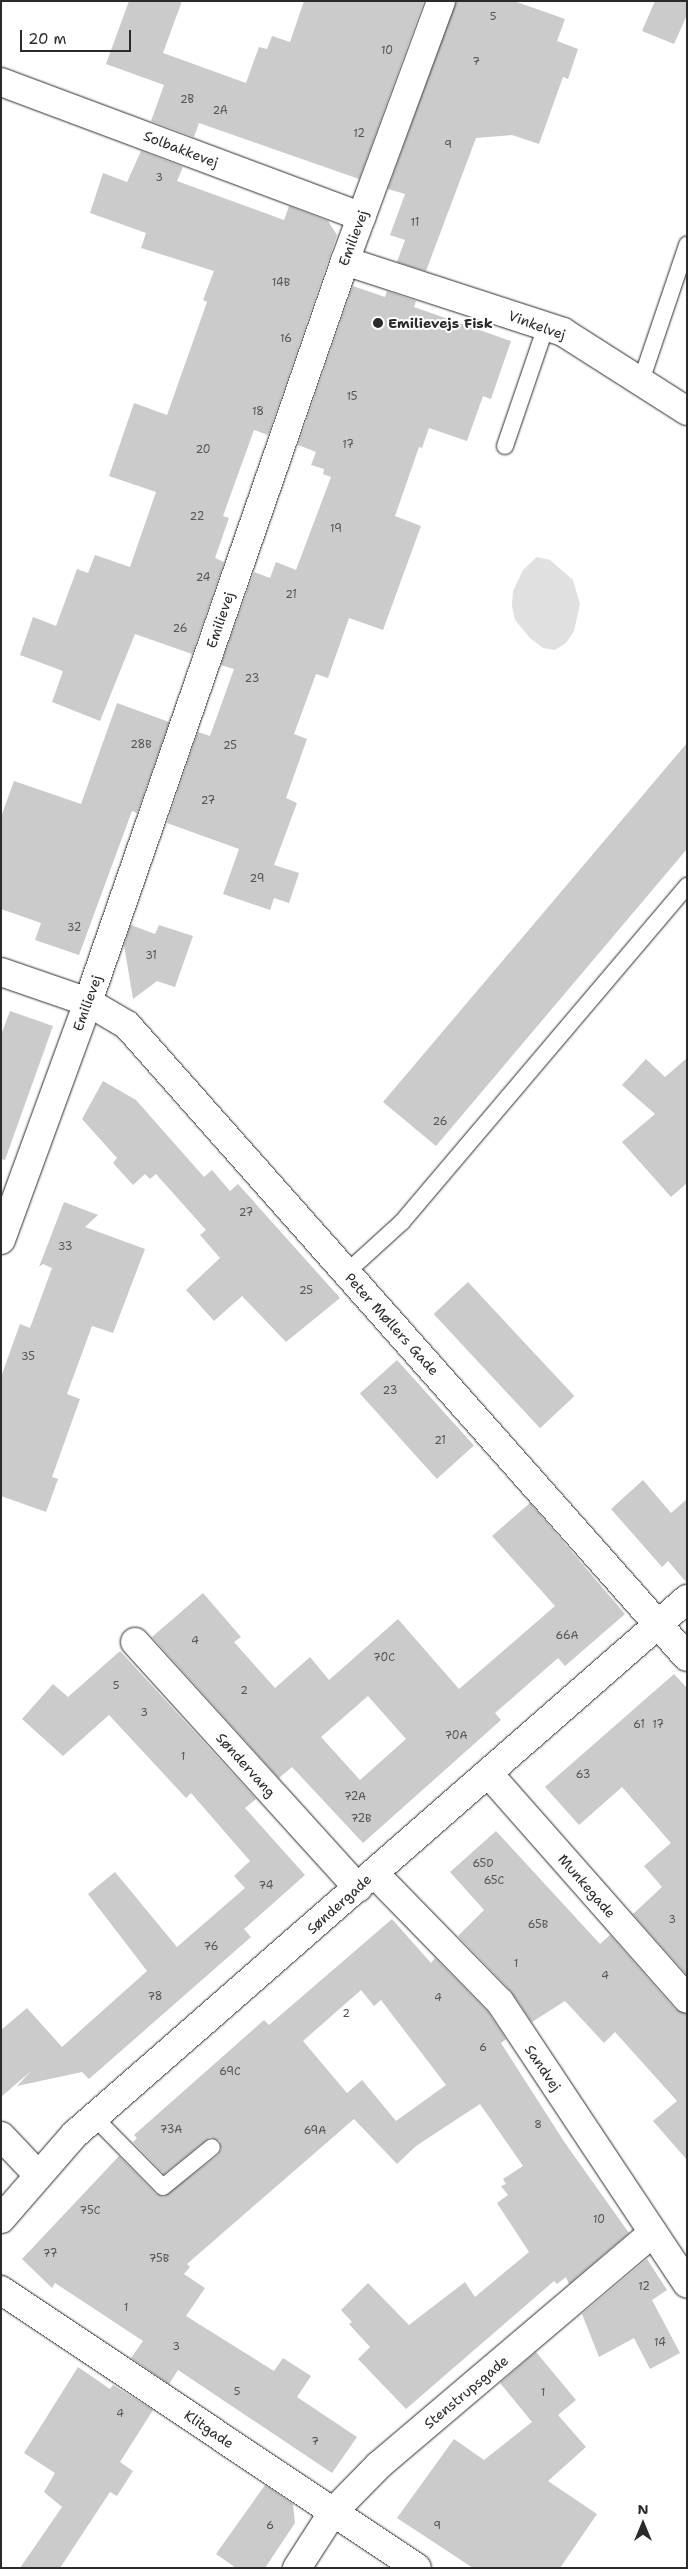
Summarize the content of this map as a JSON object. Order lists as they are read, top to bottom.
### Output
{
  "streets": {
    "street": [
      "Solbakkevej",
      "Emilievej",
      "Vinkelvej",
      "Peter Møllers Gade",
      "Søndervang",
      "Munkegade",
      "Søndergade",
      "Sandvej",
      "Stenstrupsgade",
      "Klitgade"
    ]
  },
  "crossings": [
    ["Solbakkevej", "Emilievej"],
    ["Emilievej", "Vinkelvej"],
    ["Emilievej", "Peter Møllers Gade"],
    ["Peter Møllers Gade", "Søndergade"],
    ["Søndervang", "Søndergade"],
    ["Søndervang", "Sandvej"],
    ["Munkegade", "Søndergade"],
    ["Søndergade", "Sandvej"],
    ["Sandvej", "Stenstrupsgade"],
    ["Stenstrupsgade", "Klitgade"]
  ],
  "places": ["Emilievejs Fisk"],
  "house_numbers": [
    "5",
    "10",
    "7",
    "2B",
    "2A",
    "12",
    "9",
    "3",
    "11",
    "14B",
    "16",
    "15",
    "18",
    "17",
    "20",
    "22",
    "19",
    "24",
    "21",
    "26",
    "23",
    "28B",
    "25",
    "27",
    "29",
    "32",
    "31",
    "26",
    "27",
    "33",
    "25",
    "35",
    "23",
    "21",
    "66A",
    "4",
    "70C",
    "5",
    "2",
    "3",
    "61",
    "17",
    "70A",
    "1",
    "63",
    "72A",
    "72B",
    "65D",
    "65C",
    "74",
    "3",
    "65B",
    "76",
    "1",
    "4",
    "78",
    "4",
    "2",
    "6",
    "69C",
    "8",
    "73A",
    "69A",
    "75C",
    "10",
    "77",
    "75B",
    "12",
    "1",
    "14",
    "3",
    "5",
    "1",
    "4",
    "7",
    "6",
    "9"
  ],
  "scale_bar": "20 m",
  "north": "top"
}
